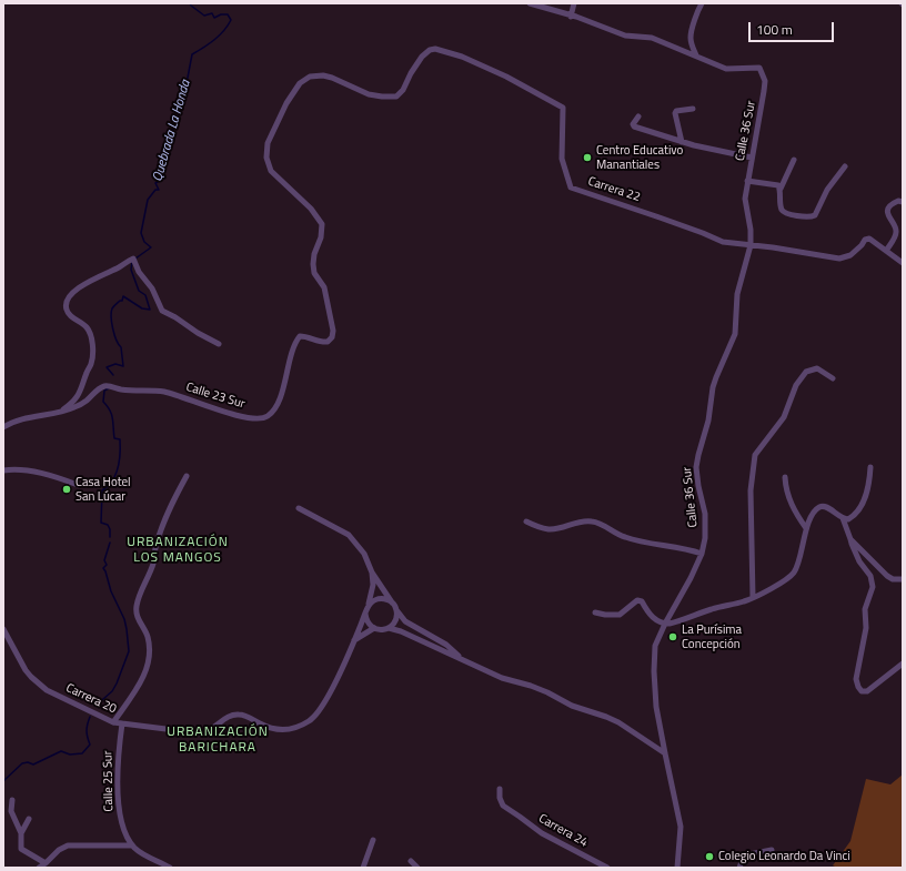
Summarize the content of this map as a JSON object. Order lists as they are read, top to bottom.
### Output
{
  "streets": {
    "street": [
      "Calle 36 Sur",
      "Carrera 22",
      "Calle 23 Sur",
      "Carrera 20",
      "Calle 25 Sur",
      "Carrera 24"
    ]
  },
  "crossings": [
    ["Calle 36 Sur", "Carrera 22"],
    ["Carrera 22", "Calle 23 Sur"],
    ["Carrera 20", "Calle 25 Sur"]
  ],
  "districts": ["URBANIZACIÓN LOS MANGOS", "URBANIZACIÓN BARICHARA"],
  "water": ["Quebrada La Honda"],
  "places": [
    "Centro Educativo Manantiales",
    "Casa Hotel San Lúcar",
    "La Purísima Concepción",
    "Colegio Leonardo Da Vinci"
  ],
  "scale_bar": "100 m"
}
